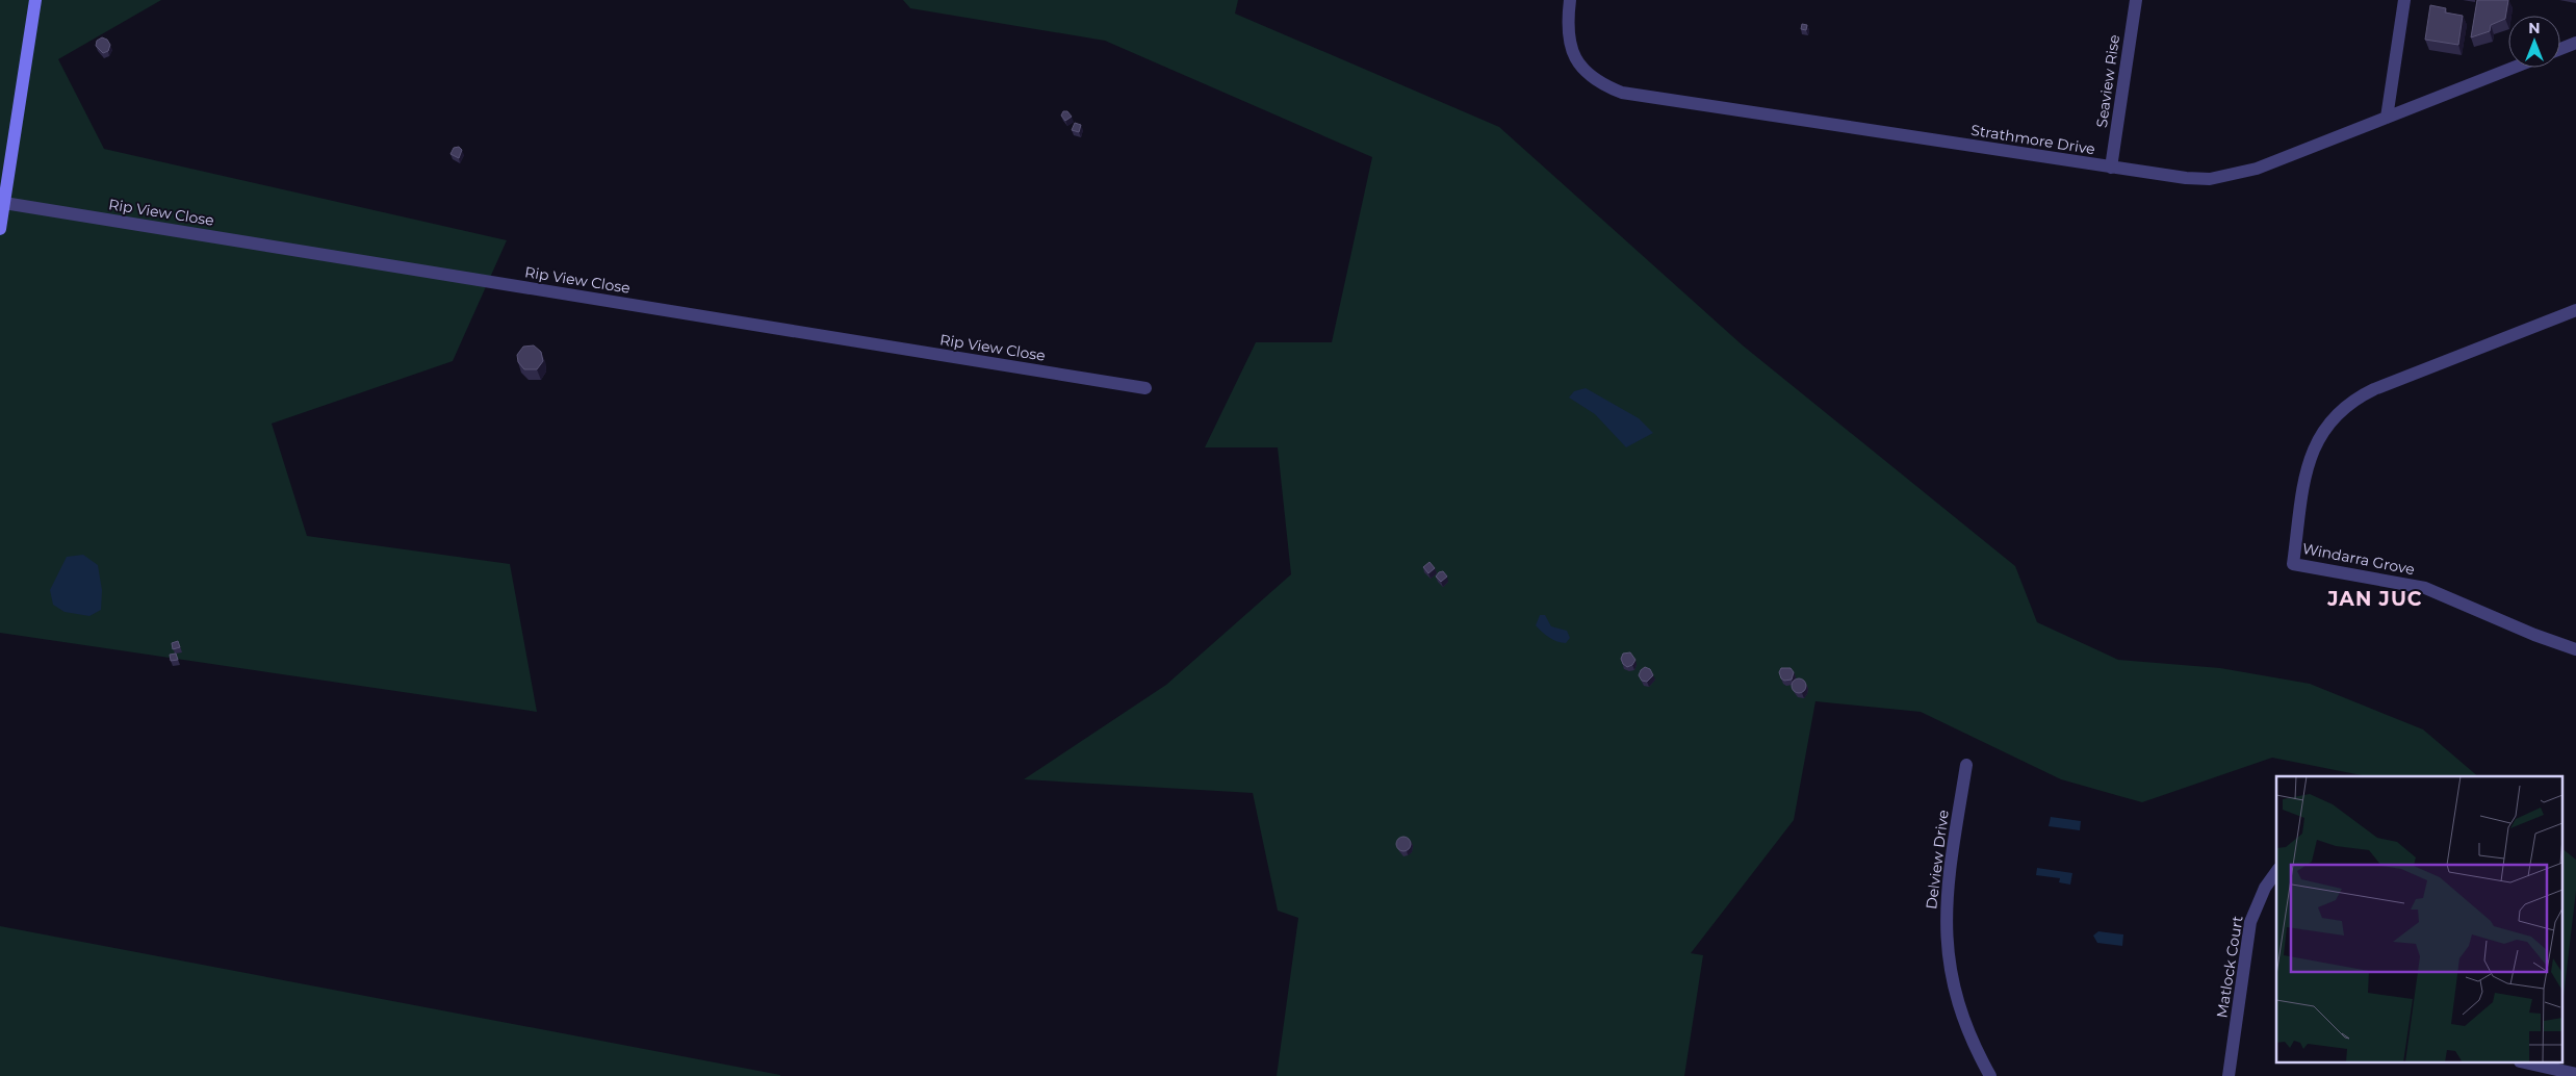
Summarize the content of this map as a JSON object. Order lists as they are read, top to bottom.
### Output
{
  "streets": {
    "street": [
      "Seaview Rise",
      "Strathmore Drive",
      "Rip View Close",
      "Windarra Grove",
      "Delview Drive",
      "Matlock Court"
    ]
  },
  "crossings": [
    ["Seaview Rise", "Strathmore Drive"]
  ],
  "districts": ["JAN JUC"],
  "north": "top"
}
